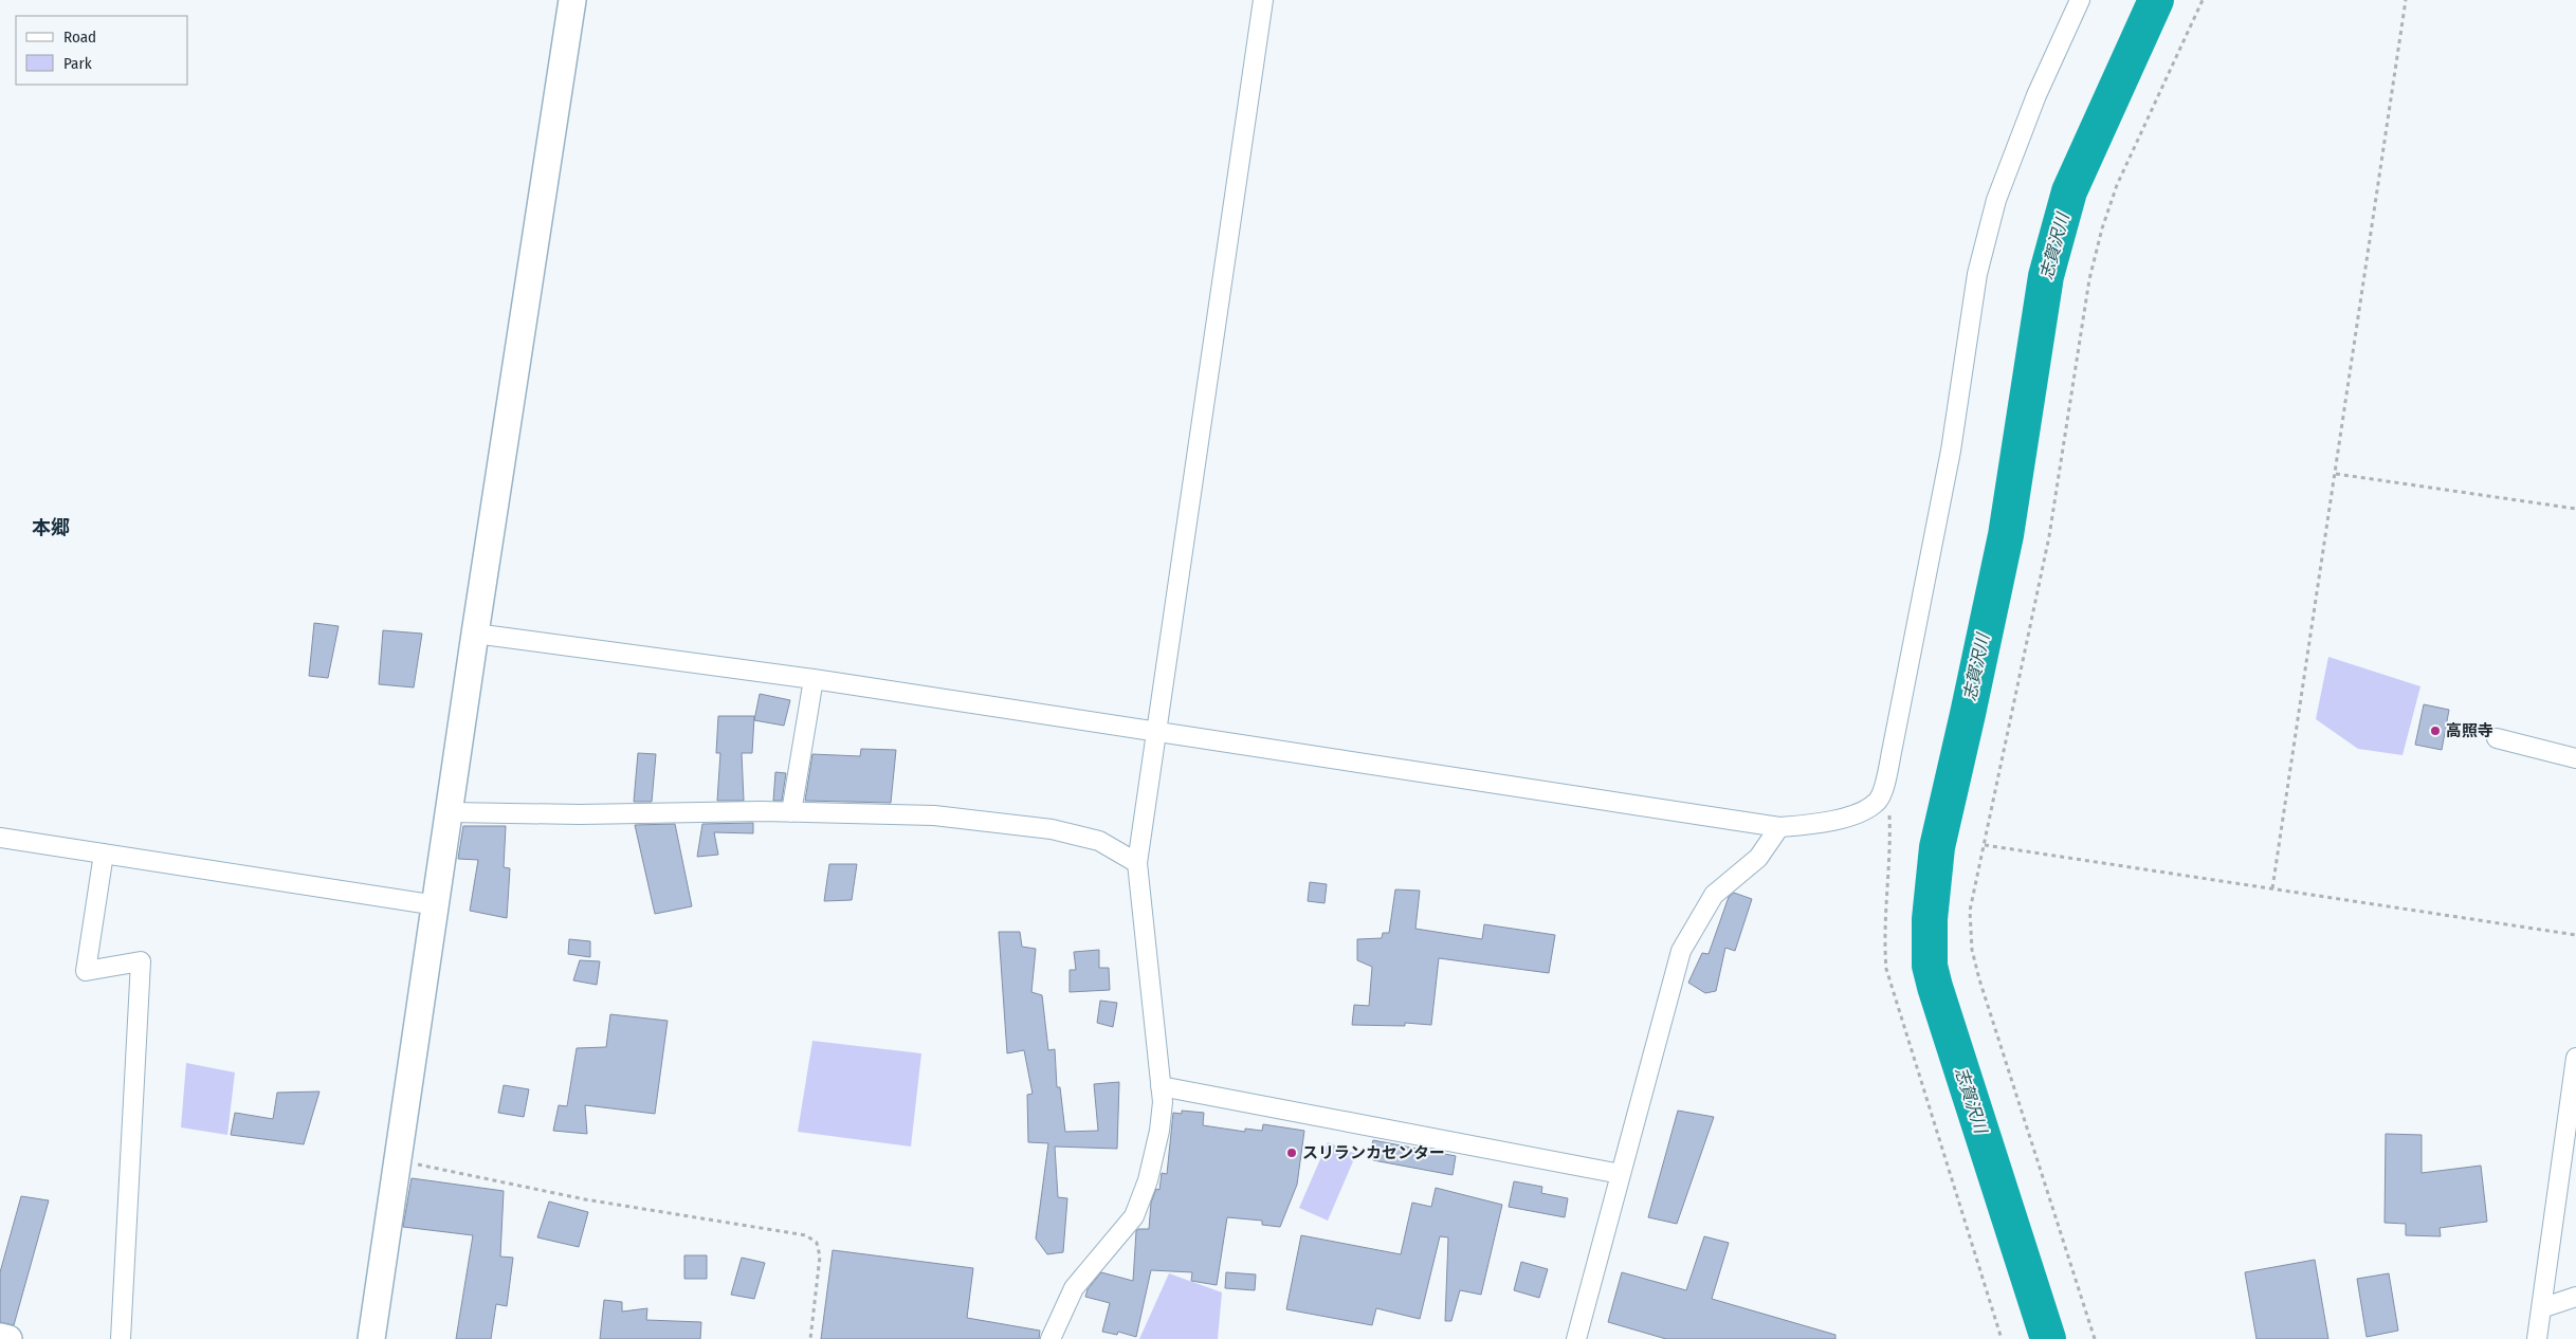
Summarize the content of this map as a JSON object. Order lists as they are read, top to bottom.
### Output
{
  "districts": ["本郷"],
  "water": ["志賀沢川"],
  "places": ["高照寺", "スリランカセンター"],
  "legend": ["Road", "Park"]
}
